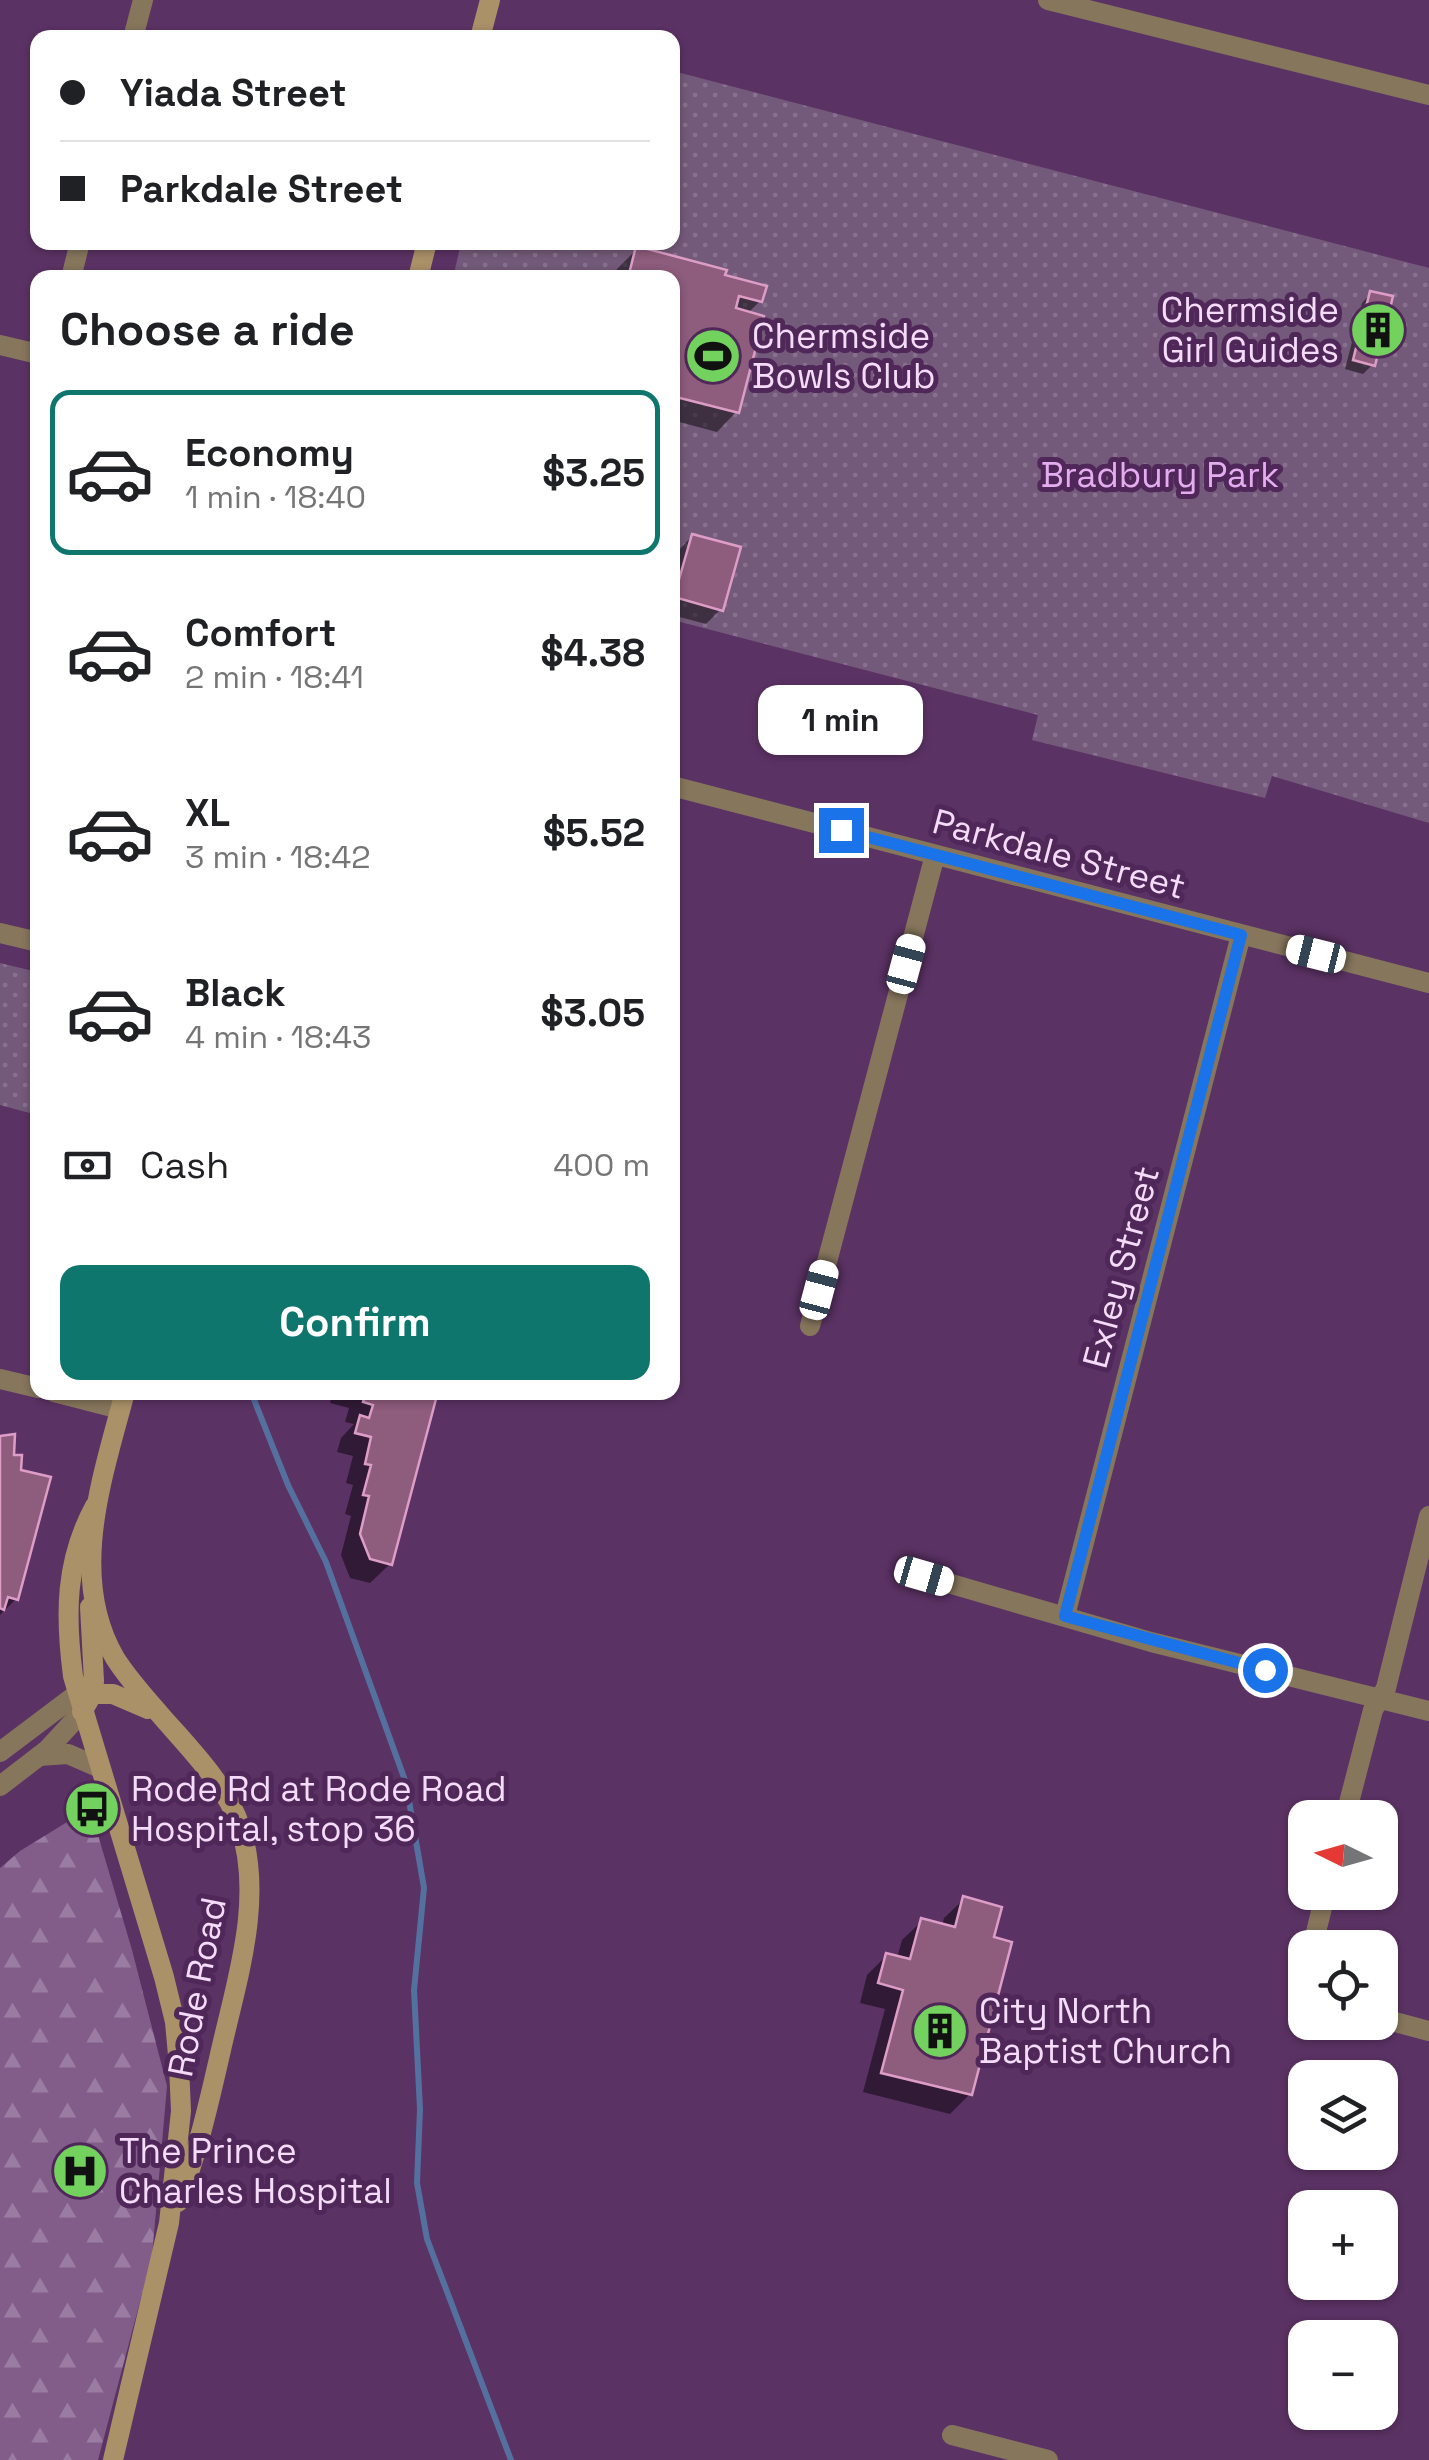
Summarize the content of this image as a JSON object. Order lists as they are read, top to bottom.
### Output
{
  "streets": {
    "main road": ["Rode Road"],
    "street": ["Parkdale Street", "Exley Street"]
  },
  "crossings": [
    ["Parkdale Street", "Exley Street"]
  ],
  "parks": ["Bradbury Park"],
  "places": {
    "building": ["Chermside Girl Guides", "City North Baptist Church"],
    "sports": ["Chermside Bowls Club"],
    "bus stop": ["Rode Rd at Rode Road Hospital, stop 36"],
    "hospital": ["The Prince Charles Hospital"]
  },
  "north": "left",
  "page": {
    "banner": ["Yiada Street", "Parkdale Street"],
    "heading": "Choose a ride",
    "list": [
      {
        "name": "Economy",
        "note": "1 min · 18:40",
        "value": "$3.25"
      },
      {
        "name": "Comfort",
        "note": "2 min · 18:41",
        "value": "$4.38"
      },
      {
        "name": "XL",
        "note": "3 min · 18:42",
        "value": "$5.52"
      },
      {
        "name": "Black",
        "note": "4 min · 18:43",
        "value": "$3.05"
      }
    ],
    "bubble": "1 min",
    "pay": ["Cash", "400 m"],
    "buttons": "Confirm",
    "map_buttons": ["+", "−"]
  }
}
